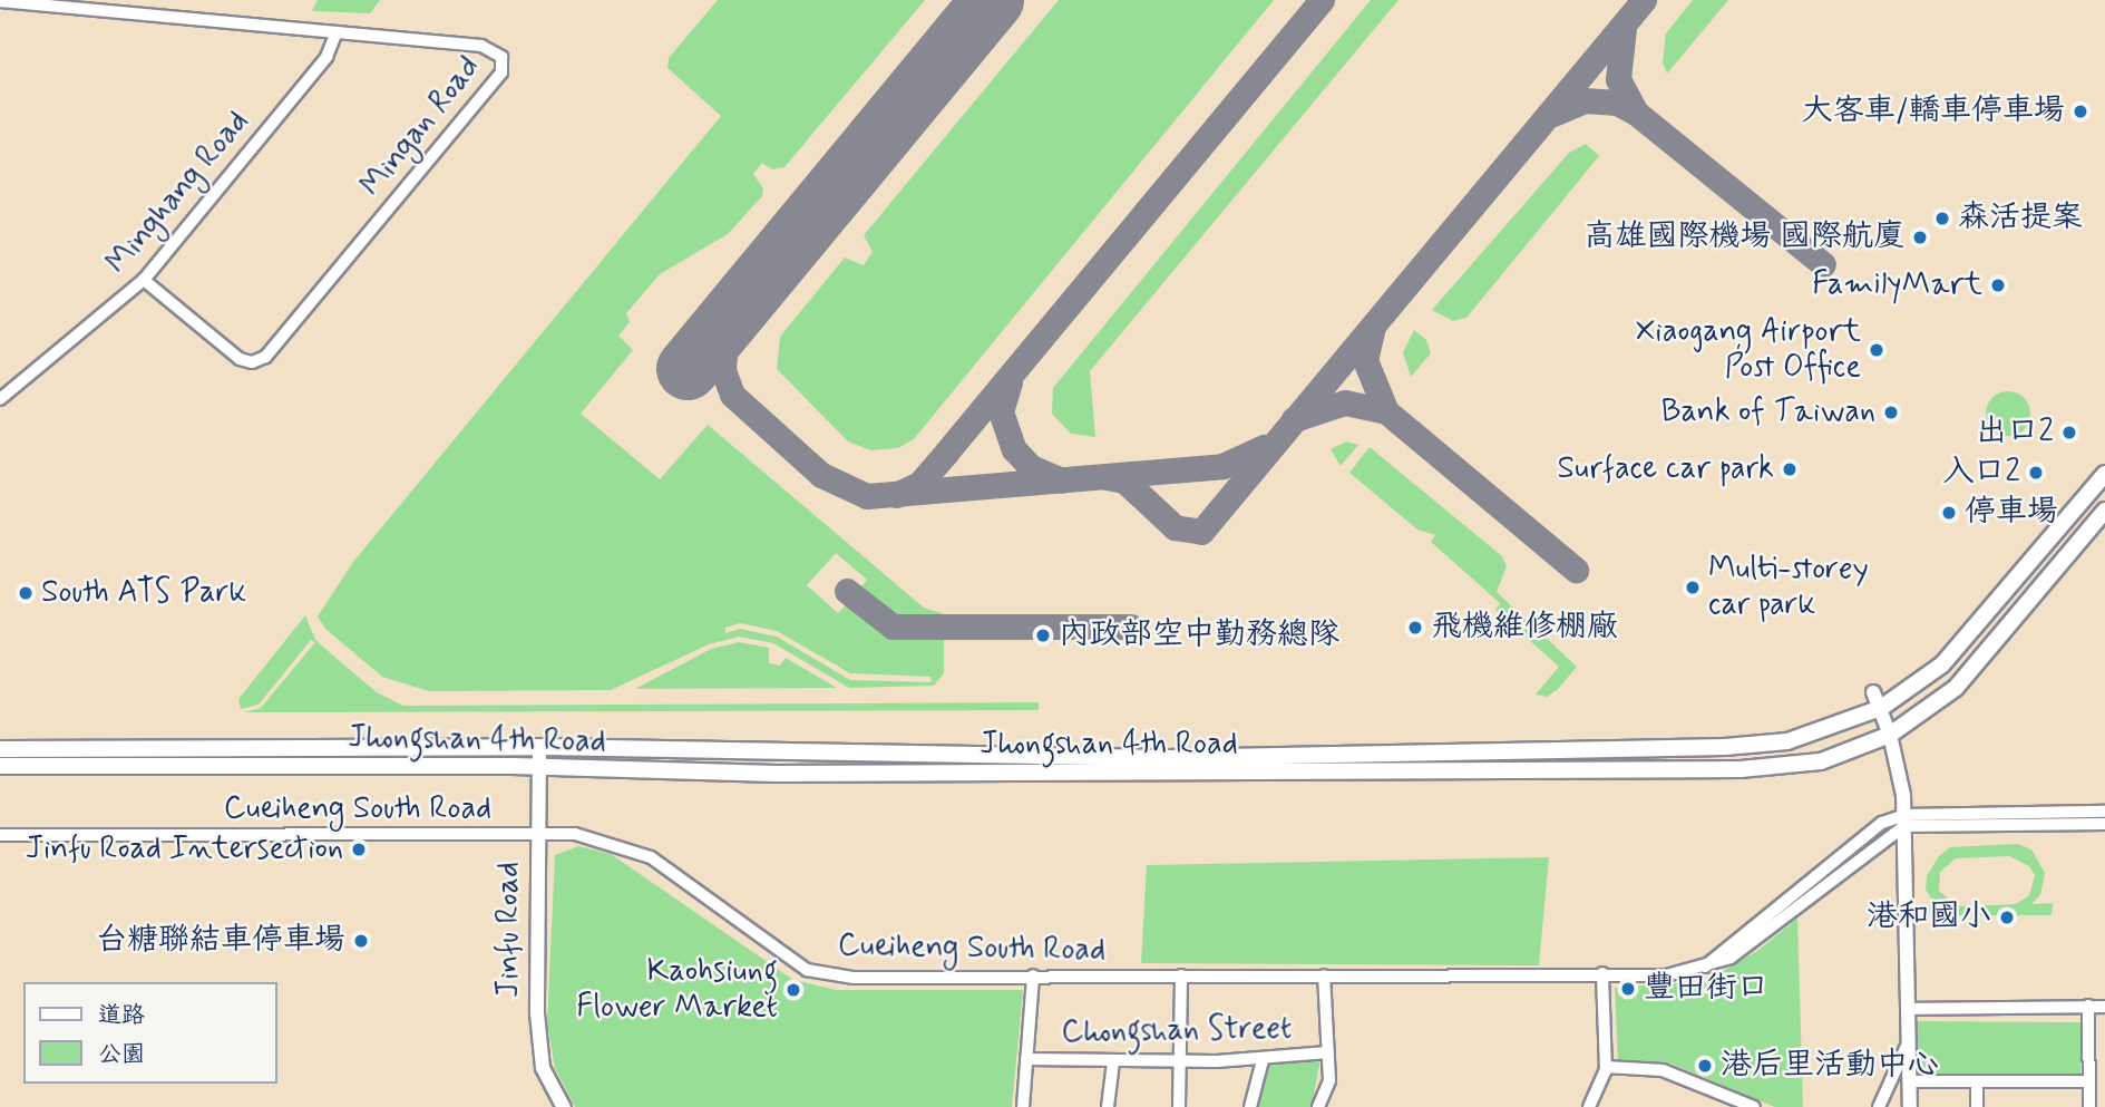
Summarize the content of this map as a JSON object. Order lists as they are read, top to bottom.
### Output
{
  "streets": {
    "main road": ["Jhongshan 4th Road"],
    "street": [
      "Mingan Road",
      "Minghang Road",
      "Cueiheng South Road",
      "Jinfu Road",
      "Chongshan Street"
    ]
  },
  "crossings": [
    ["Mingan Road", "Minghang Road"],
    ["Jhongshan 4th Road", "Jinfu Road"],
    ["Cueiheng South Road", "Jinfu Road"]
  ],
  "places": [
    "大客車/轎車停車場",
    "森活提案",
    "高雄國際機場 國際航廈",
    "FamilyMart",
    "Xiaogang Airport Post Office",
    "Bank of Taiwan",
    "出口2",
    "Surface car park",
    "入口2",
    "停車場",
    "Multi-storey car park",
    "South ATS Park",
    "飛機維修棚廠",
    "內政部空中勤務總隊",
    "Jinfu Road Intersection",
    "港和國小",
    "台糖聯結車停車場",
    "豐田街口",
    "Kaohsiung Flower Market",
    "港后里活動中心"
  ],
  "legend": ["道路", "公園"]
}
